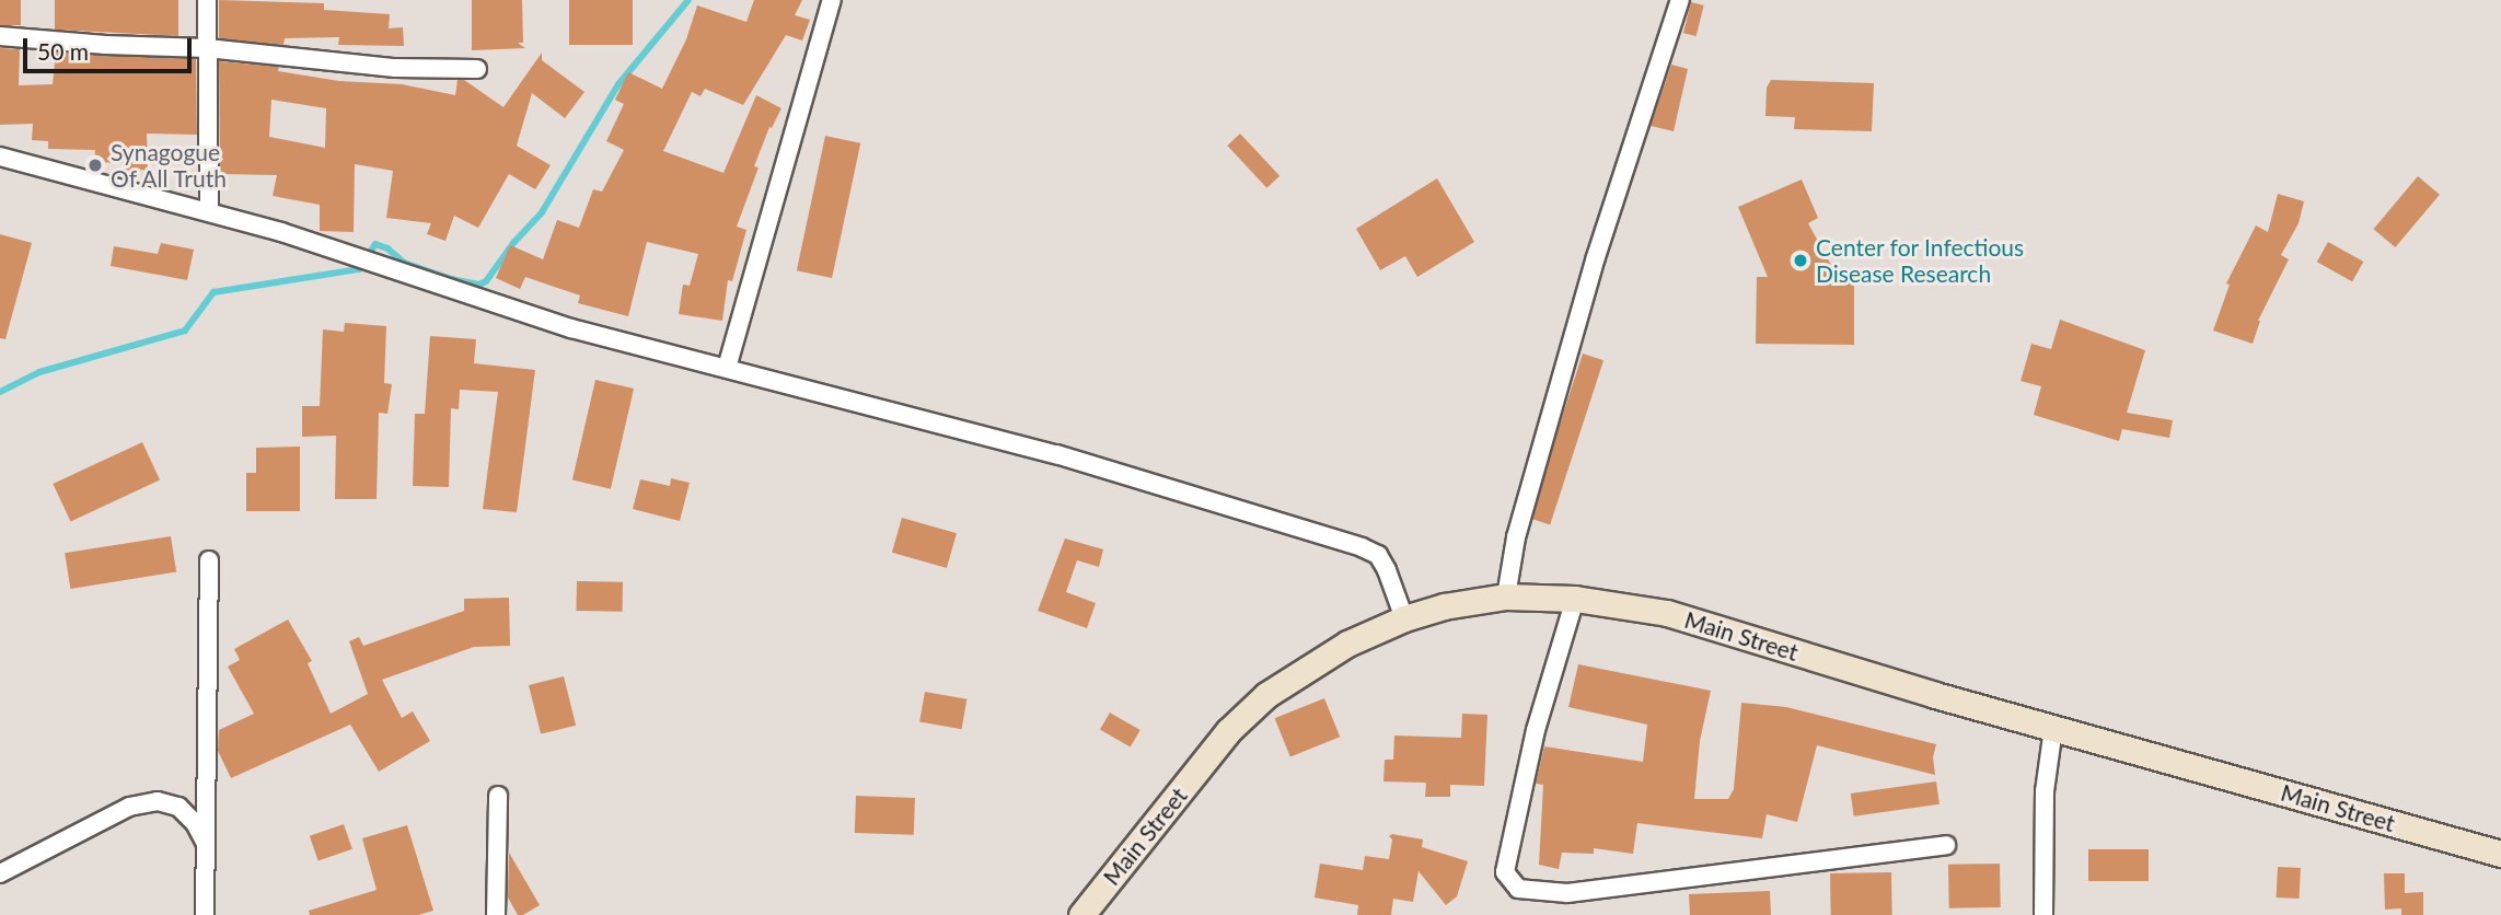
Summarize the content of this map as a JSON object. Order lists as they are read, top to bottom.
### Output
{
  "streets": {
    "main road": ["Main Street"]
  },
  "places": ["Synagogue Of All Truth", "Center for Infectious Disease Research"],
  "scale_bar": "50 m"
}
